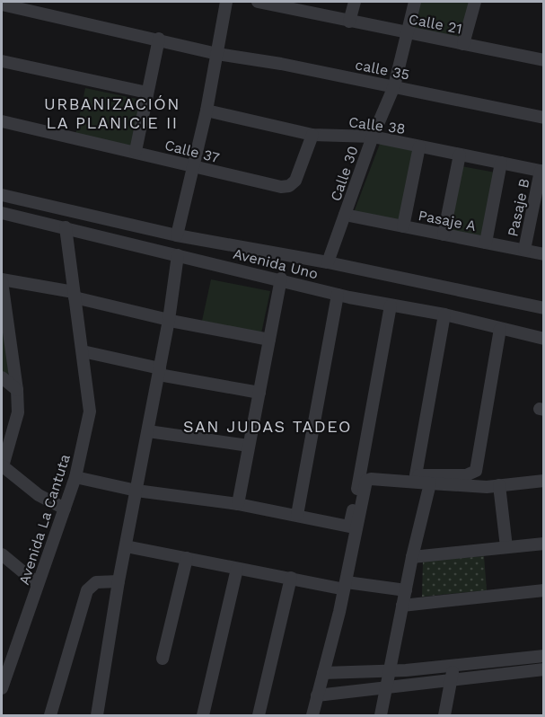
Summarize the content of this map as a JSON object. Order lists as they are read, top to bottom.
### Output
{
  "streets": {
    "street": [
      "Calle 21",
      "calle 35",
      "Calle 38",
      "Calle 37",
      "Calle 30",
      "Pasaje B",
      "Pasaje A",
      "Avenida Uno",
      "Avenida La Cantuta"
    ]
  },
  "crossings": [
    ["Calle 21", "Calle 30"],
    ["calle 35", "Calle 30"],
    ["Calle 38", "Calle 37"],
    ["Calle 38", "Calle 30"],
    ["Calle 38", "Pasaje B"],
    ["Calle 30", "Pasaje A"],
    ["Calle 30", "Avenida Uno"],
    ["Pasaje B", "Pasaje A"],
    ["Avenida Uno", "Avenida La Cantuta"]
  ],
  "districts": ["URBANIZACIÓN LA PLANICIE II", "SAN JUDAS TADEO"]
}
